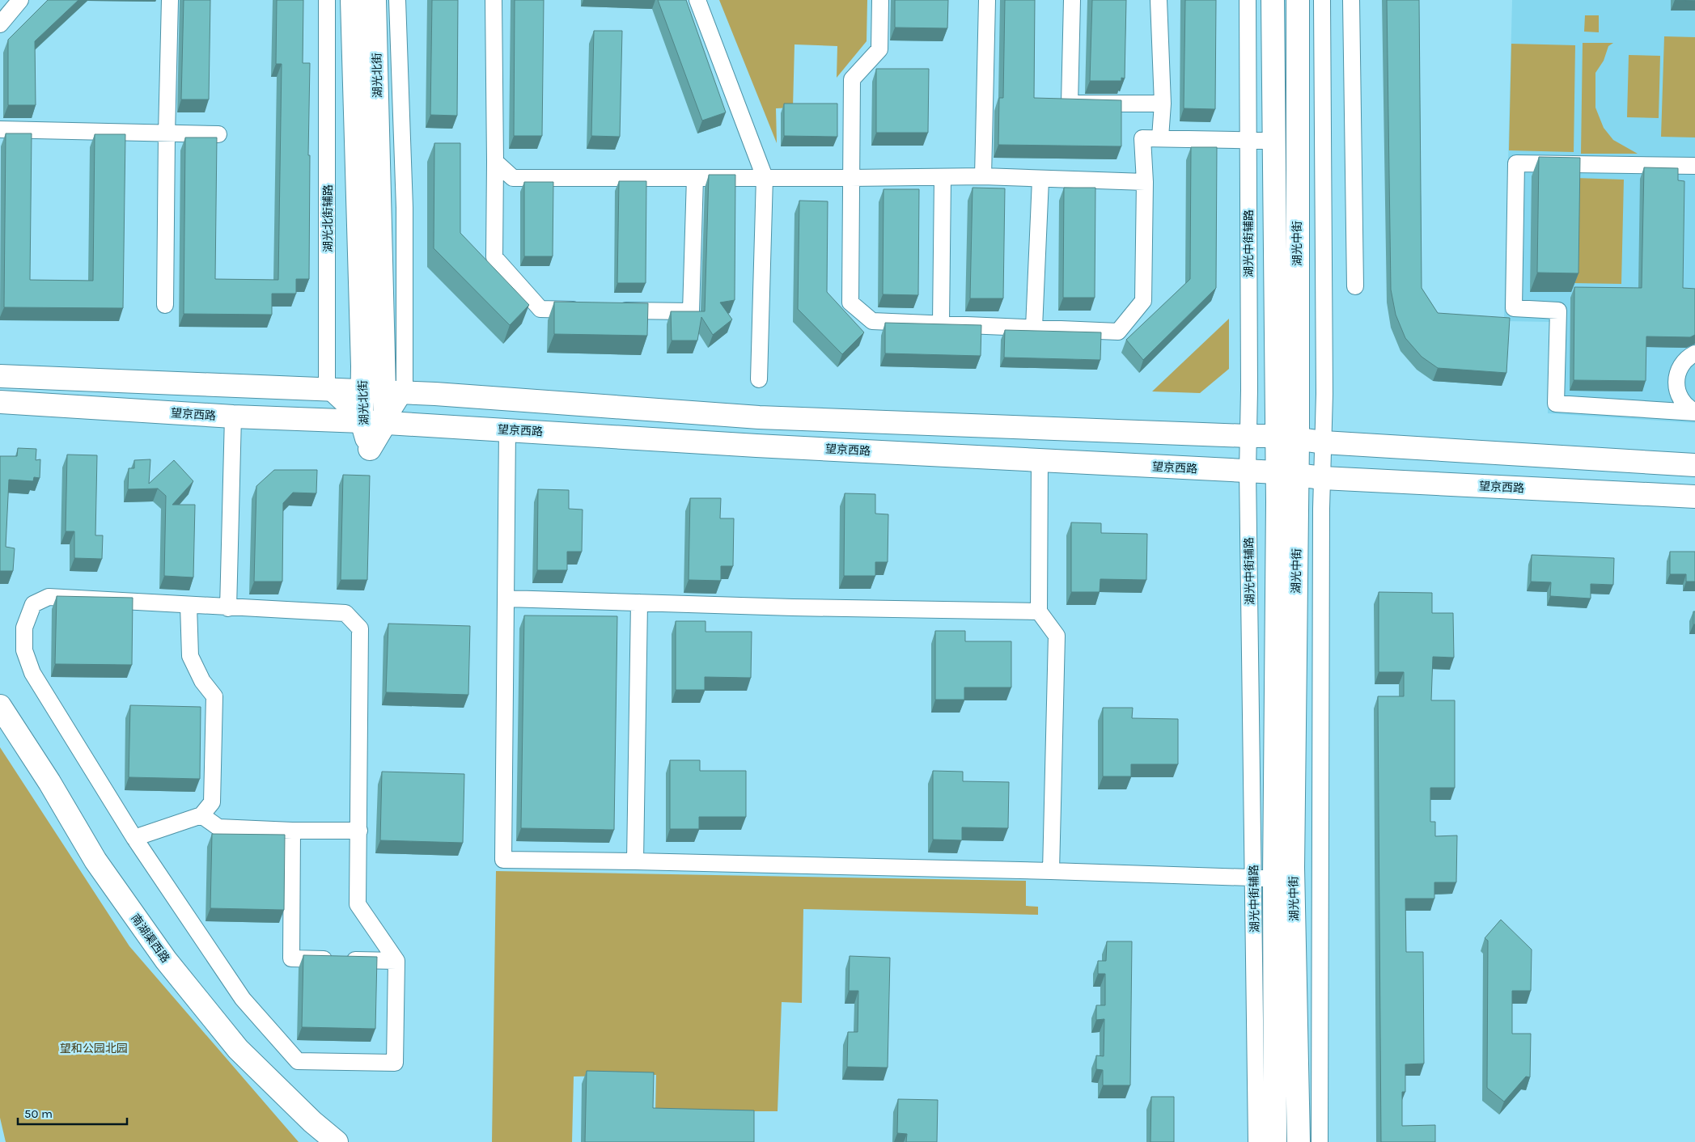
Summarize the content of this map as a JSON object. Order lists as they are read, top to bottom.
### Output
{
  "streets": {
    "main road": [
      "湖光北街",
      "湖光中街",
      "望京西路",
      "南湖渠西路"
    ],
    "street": ["湖光北街辅路", "湖光中街辅路"]
  },
  "crossings": [
    ["湖光北街", "望京西路"],
    ["湖光中街辅路", "湖光中街"],
    ["湖光中街辅路", "望京西路"],
    ["湖光中街", "望京西路"]
  ],
  "parks": ["望和公园北园"],
  "scale_bar": "50 m"
}
